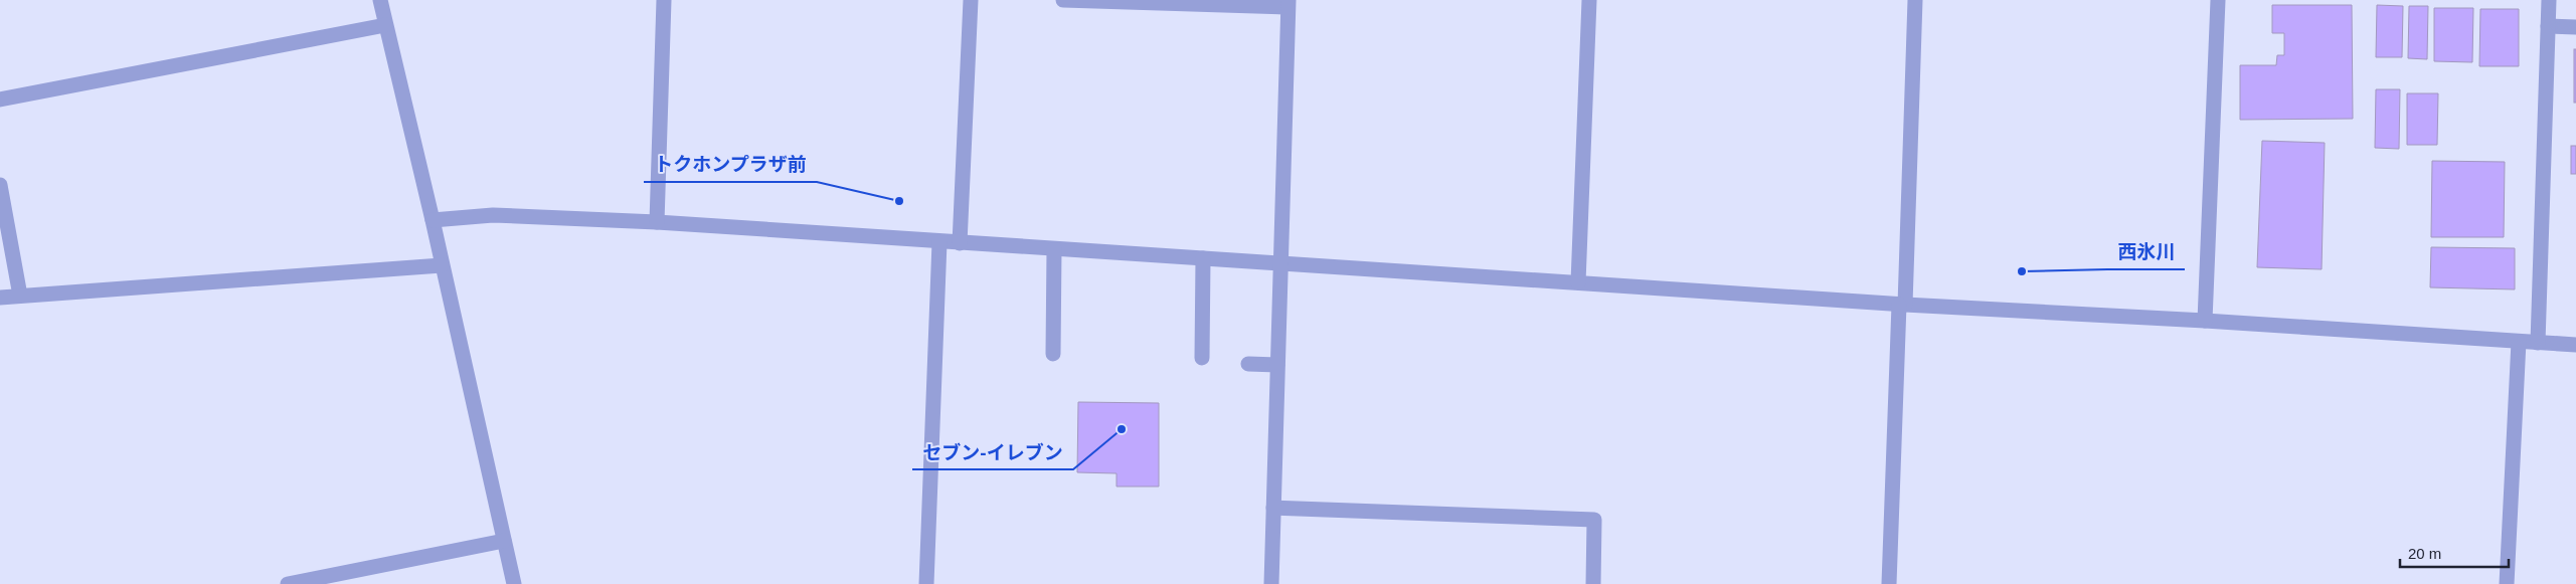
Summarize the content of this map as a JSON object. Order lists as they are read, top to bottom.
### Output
{
  "places": ["トクホンプラザ前", "西氷川", "セブン-イレブン"],
  "scale_bar": "20 m"
}
